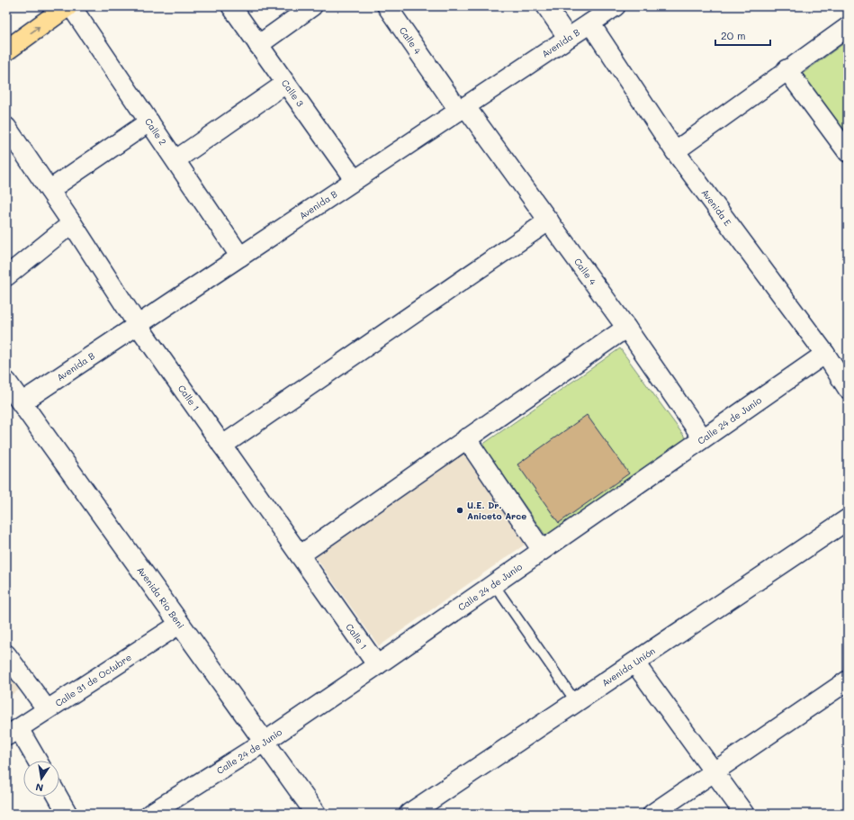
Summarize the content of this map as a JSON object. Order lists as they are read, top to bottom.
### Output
{
  "streets": {
    "street": [
      "Calle 4",
      "Avenida B",
      "Calle 3",
      "Calle 2",
      "Avenida E",
      "Calle 1",
      "Calle 24 de Junio",
      "Avenida Río Beni",
      "Avenida Unión",
      "Calle 31 de Octubre"
    ]
  },
  "crossings": [
    ["Calle 4", "Avenida B"],
    ["Calle 4", "Calle 24 de Junio"],
    ["Avenida B", "Calle 3"],
    ["Avenida B", "Calle 2"],
    ["Avenida B", "Avenida E"],
    ["Avenida B", "Calle 1"],
    ["Avenida B", "Avenida Río Beni"],
    ["Avenida E", "Calle 24 de Junio"],
    ["Calle 1", "Calle 24 de Junio"],
    ["Calle 24 de Junio", "Avenida Río Beni"],
    ["Avenida Río Beni", "Calle 31 de Octubre"]
  ],
  "places": ["U.E. Dr. Aniceto Arce"],
  "scale_bar": "20 m",
  "north": "bottom"
}
